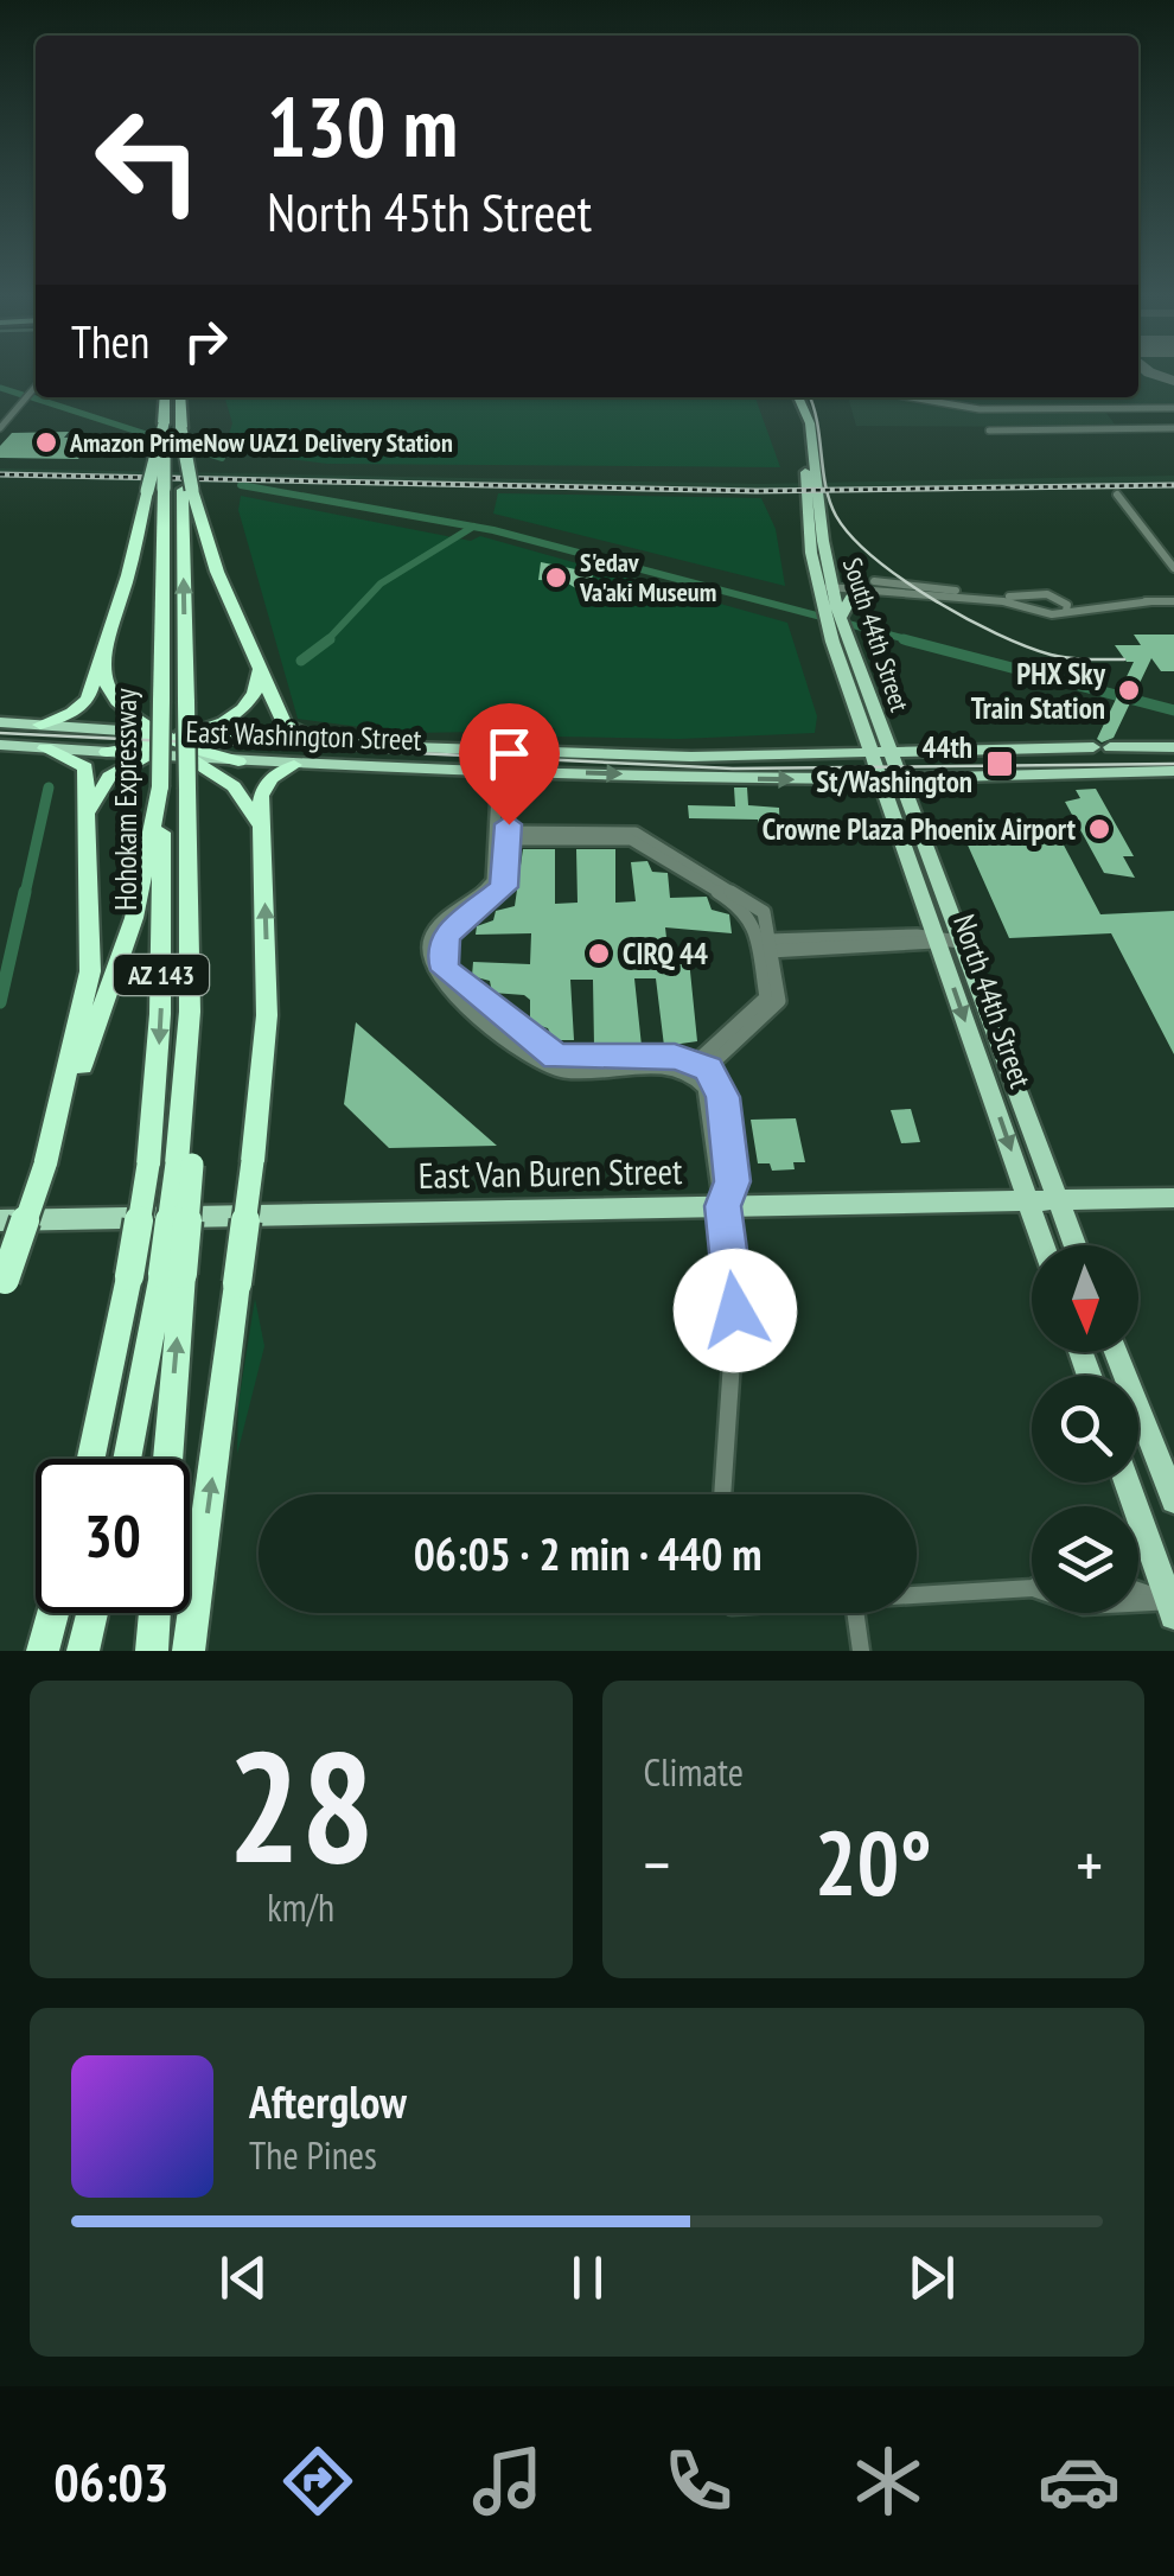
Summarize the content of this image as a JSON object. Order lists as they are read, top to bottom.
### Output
{
  "streets": {
    "highway": ["Hohokam Expressway", "AZ 143"],
    "main road": [
      "South 44th Street",
      "East Washington Street",
      "North 44th Street",
      "East Van Buren Street"
    ]
  },
  "crossings": [
    ["South 44th Street", "East Washington Street"],
    ["South 44th Street", "North 44th Street"],
    ["East Washington Street", "North 44th Street"],
    ["North 44th Street", "East Van Buren Street"]
  ],
  "places": {
    "other": [
      "Amazon PrimeNow UAZ1 Delivery Station",
      "S'edav Va'aki Museum",
      "PHX Sky Train Station",
      "Crowne Plaza Phoenix Airport",
      "CIRQ 44"
    ],
    "transit": ["44th St/Washington"]
  },
  "north": "bottom",
  "page": {
    "turn": ["130 m", "North 45th Street"],
    "then": "Then",
    "limit": "30",
    "trip": "06:05 · 2 min · 440 m",
    "tile": [
      ["28", "km/h"],
      "Climate"
    ],
    "heat": ["−", "20°", "+"],
    "song": ["Afterglow", "The Pines"],
    "tabs": "06:03"
  }
}
